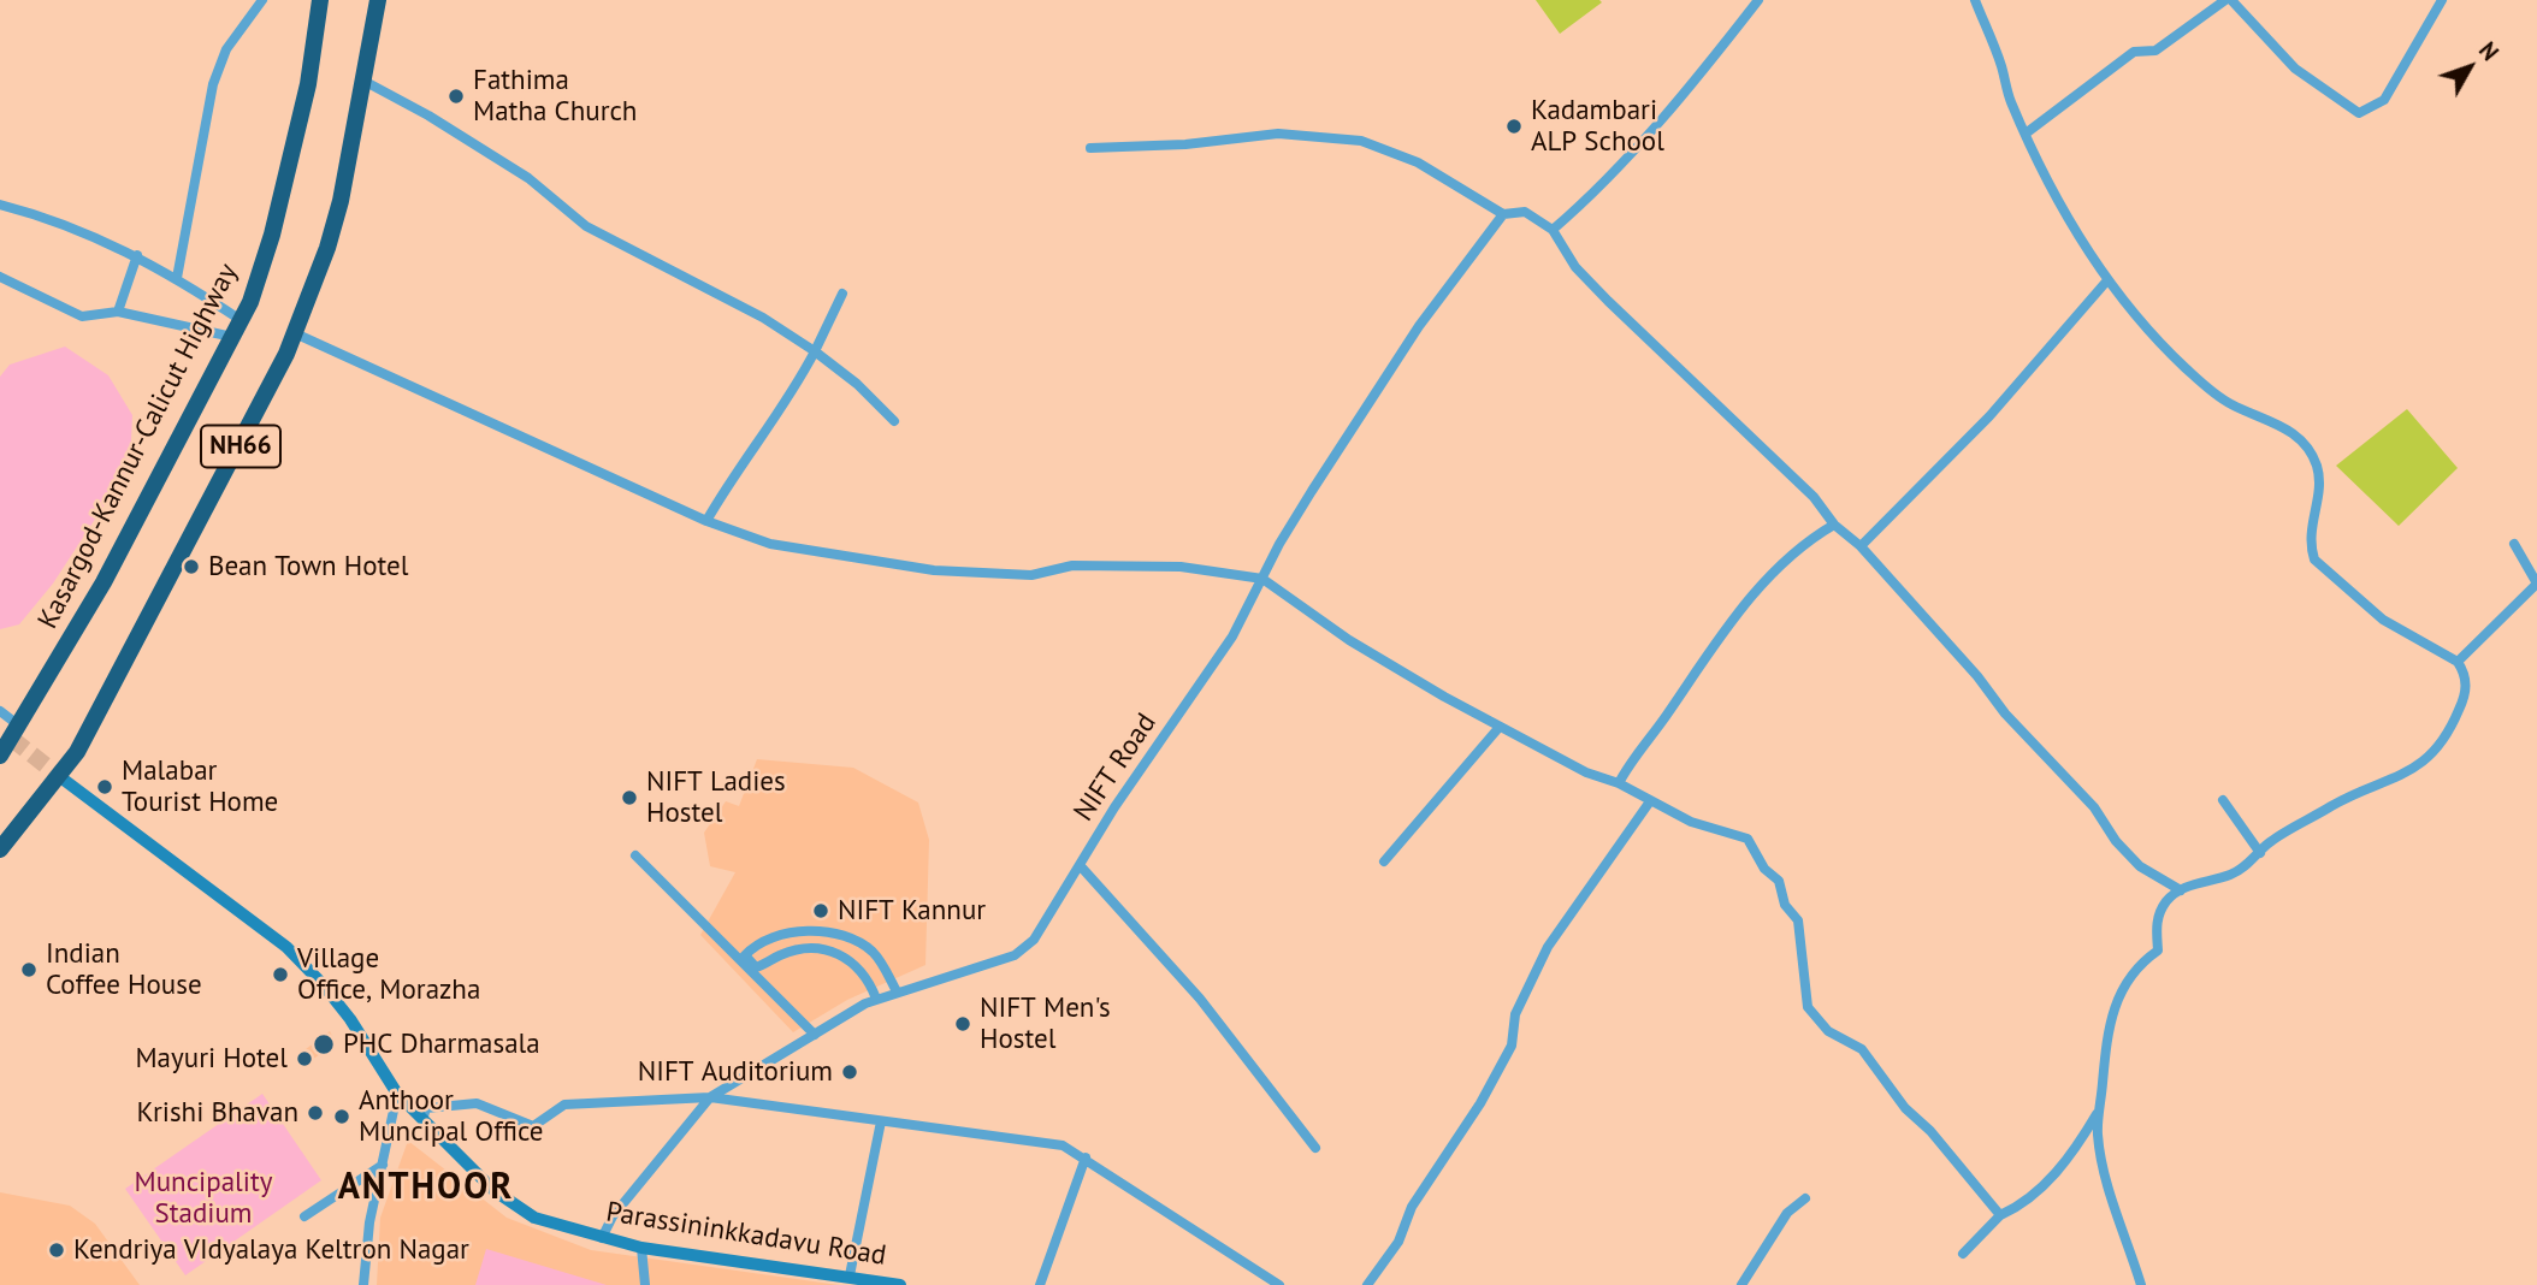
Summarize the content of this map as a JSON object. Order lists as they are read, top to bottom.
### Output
{
  "streets": {
    "highway": ["Kasargod-Kannur-Calicut Highway", "NH66"],
    "main road": ["Parassininkkadavu Road"],
    "street": ["NIFT Road"]
  },
  "crossings": [
    ["NH66", "Parassininkkadavu Road"],
    ["NIFT Road", "Parassininkkadavu Road"]
  ],
  "districts": ["ANTHOOR"],
  "parks": ["Muncipality Stadium"],
  "places": [
    "Fathima Matha Church",
    "Kadambari ALP School",
    "Bean Town Hotel",
    "Malabar Tourist Home",
    "NIFT Ladies Hostel",
    "NIFT Kannur",
    "Indian Coffee House",
    "Village Office, Morazha",
    "NIFT Men's Hostel",
    "PHC Dharmasala",
    "Mayuri Hotel",
    "NIFT Auditorium",
    "Krishi Bhavan",
    "Anthoor Muncipal Office",
    "Kendriya VIdyalaya Keltron Nagar"
  ],
  "north": "top right"
}
